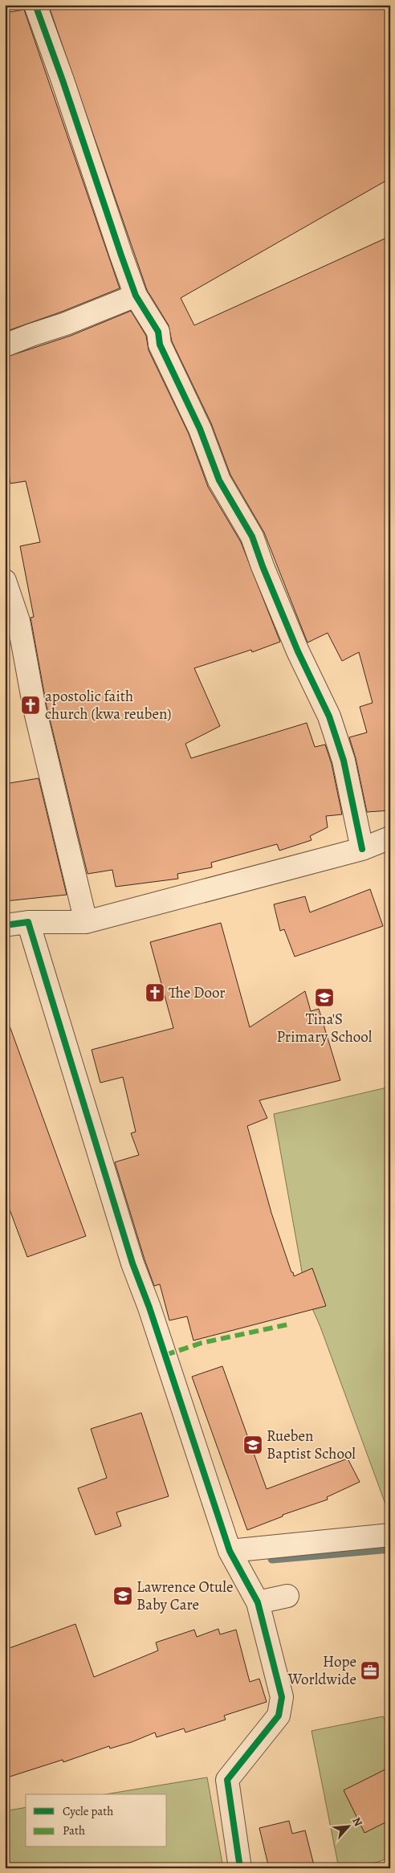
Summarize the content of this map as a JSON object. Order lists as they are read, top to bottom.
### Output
{
  "places": {
    "church": ["apostolic faith church (kwa reuben)", "The Door"],
    "school or university": ["Tina'S Primary School", "Rueben Baptist School", "Lawrence Otule Baby Care"],
    "office": ["Hope Worldwide"]
  },
  "legend": ["Cycle path", "Path"],
  "north": "top right"
}
